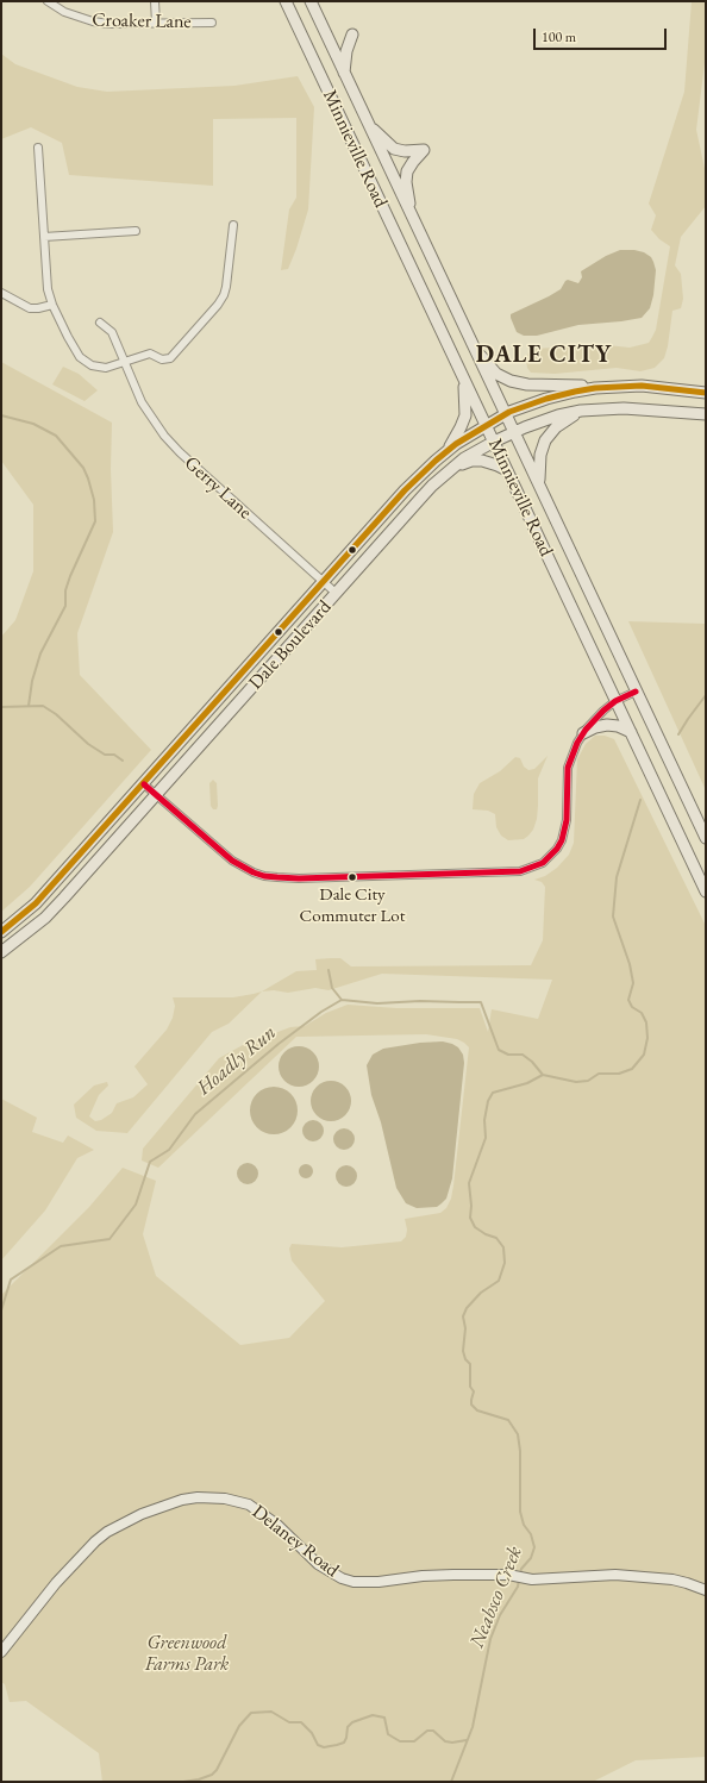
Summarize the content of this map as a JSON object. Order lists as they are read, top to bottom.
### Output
{
  "streets": {
    "main road": ["Minnieville Road", "Dale Boulevard"],
    "street": ["Croaker Lane", "Gerry Lane", "Delaney Road"]
  },
  "crossings": [
    ["Minnieville Road", "Dale Boulevard"],
    ["Gerry Lane", "Dale Boulevard"]
  ],
  "districts": ["DALE CITY"],
  "water": ["Hoadly Run", "Neabsco Creek"],
  "parks": ["Greenwood Farms Park"],
  "places": ["Dale City Commuter Lot"],
  "scale_bar": "100 m"
}
